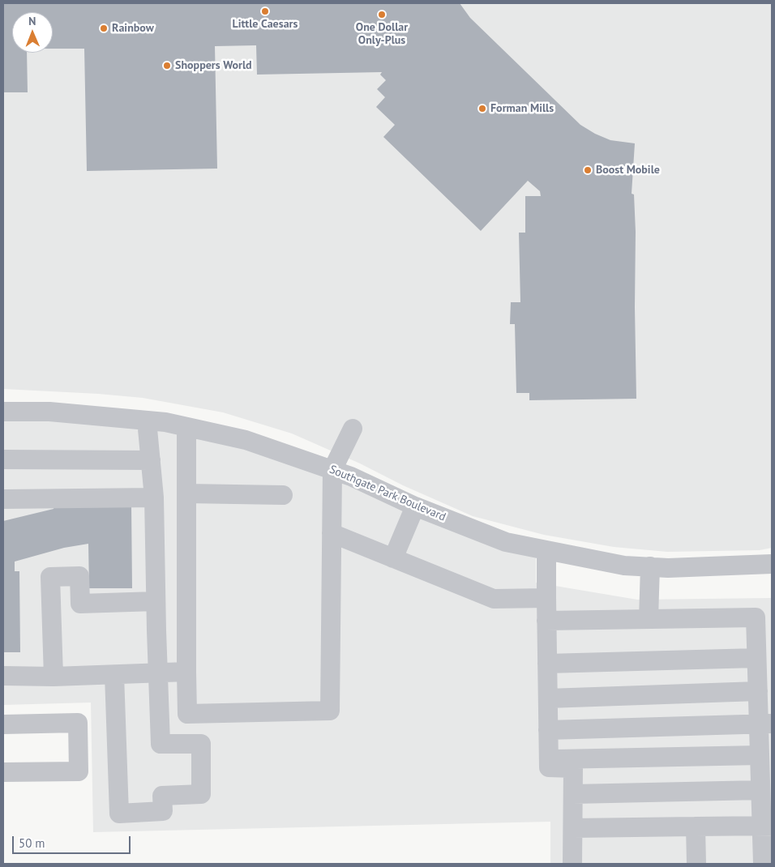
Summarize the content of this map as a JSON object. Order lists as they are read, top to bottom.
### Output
{
  "streets": {
    "street": ["Southgate Park Boulevard"]
  },
  "places": [
    "Little Caesars",
    "One Dollar Only-Plus",
    "Rainbow",
    "Shoppers World",
    "Forman Mills",
    "Boost Mobile"
  ],
  "scale_bar": "50 m",
  "north": "top"
}
